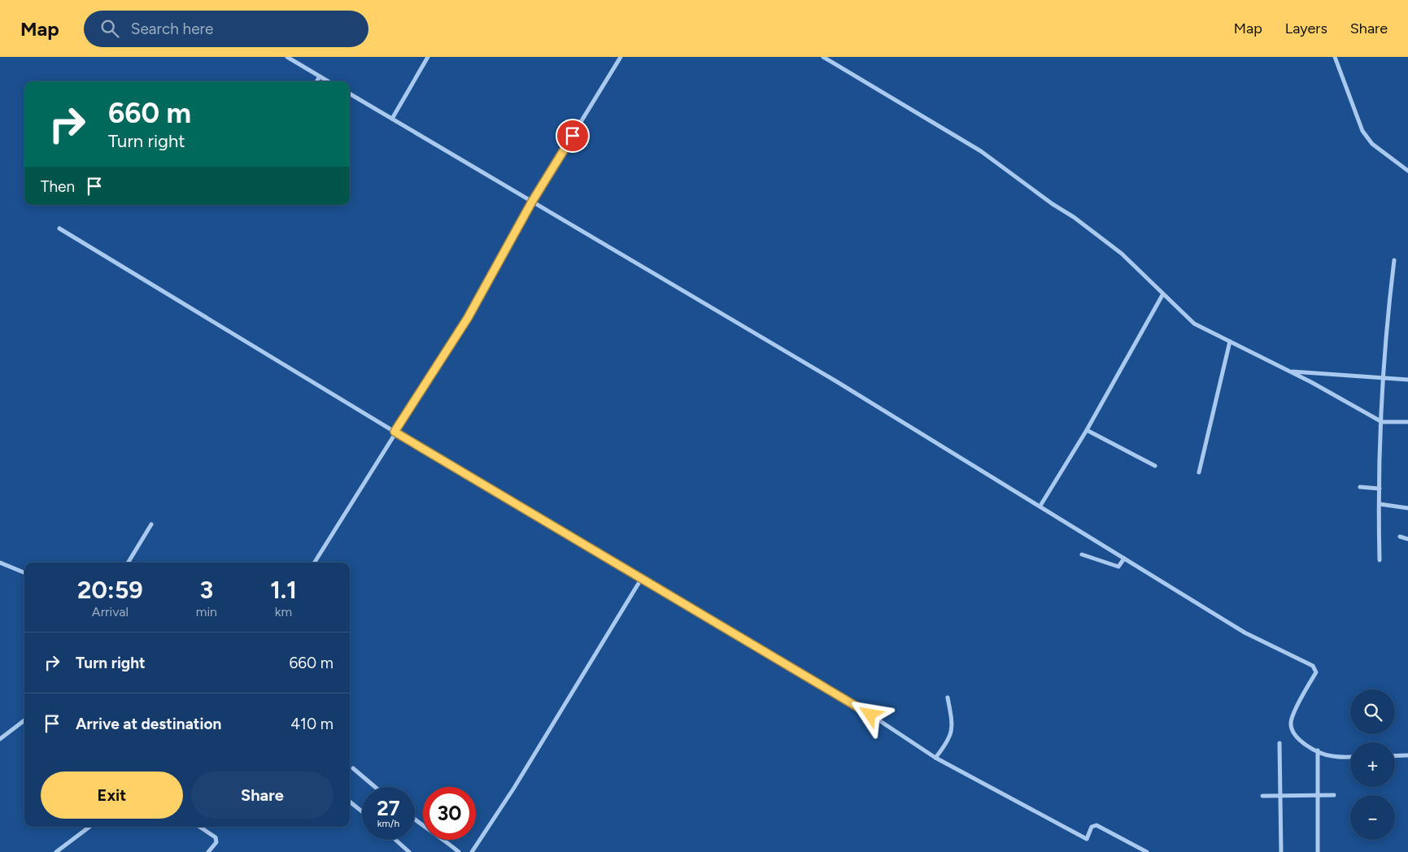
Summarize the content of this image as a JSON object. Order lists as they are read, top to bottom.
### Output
{
  "page": {
    "header": "Map",
    "search": "Search here",
    "nav": ["Map", "Layers", "Share"],
    "turn": ["660 m", "Turn right"],
    "then": "Then",
    "eta": [
      "20:59",
      "Arrival",
      "3",
      "min",
      "1.1",
      "km"
    ],
    "list": [
      {
        "name": "Turn right",
        "value": "660 m"
      },
      {
        "name": "Arrive at destination",
        "value": "410 m"
      }
    ],
    "map_buttons": ["+", "−"],
    "buttons": ["Exit", "Share"],
    "speed": "27 km/h",
    "limit": "30"
  }
}
